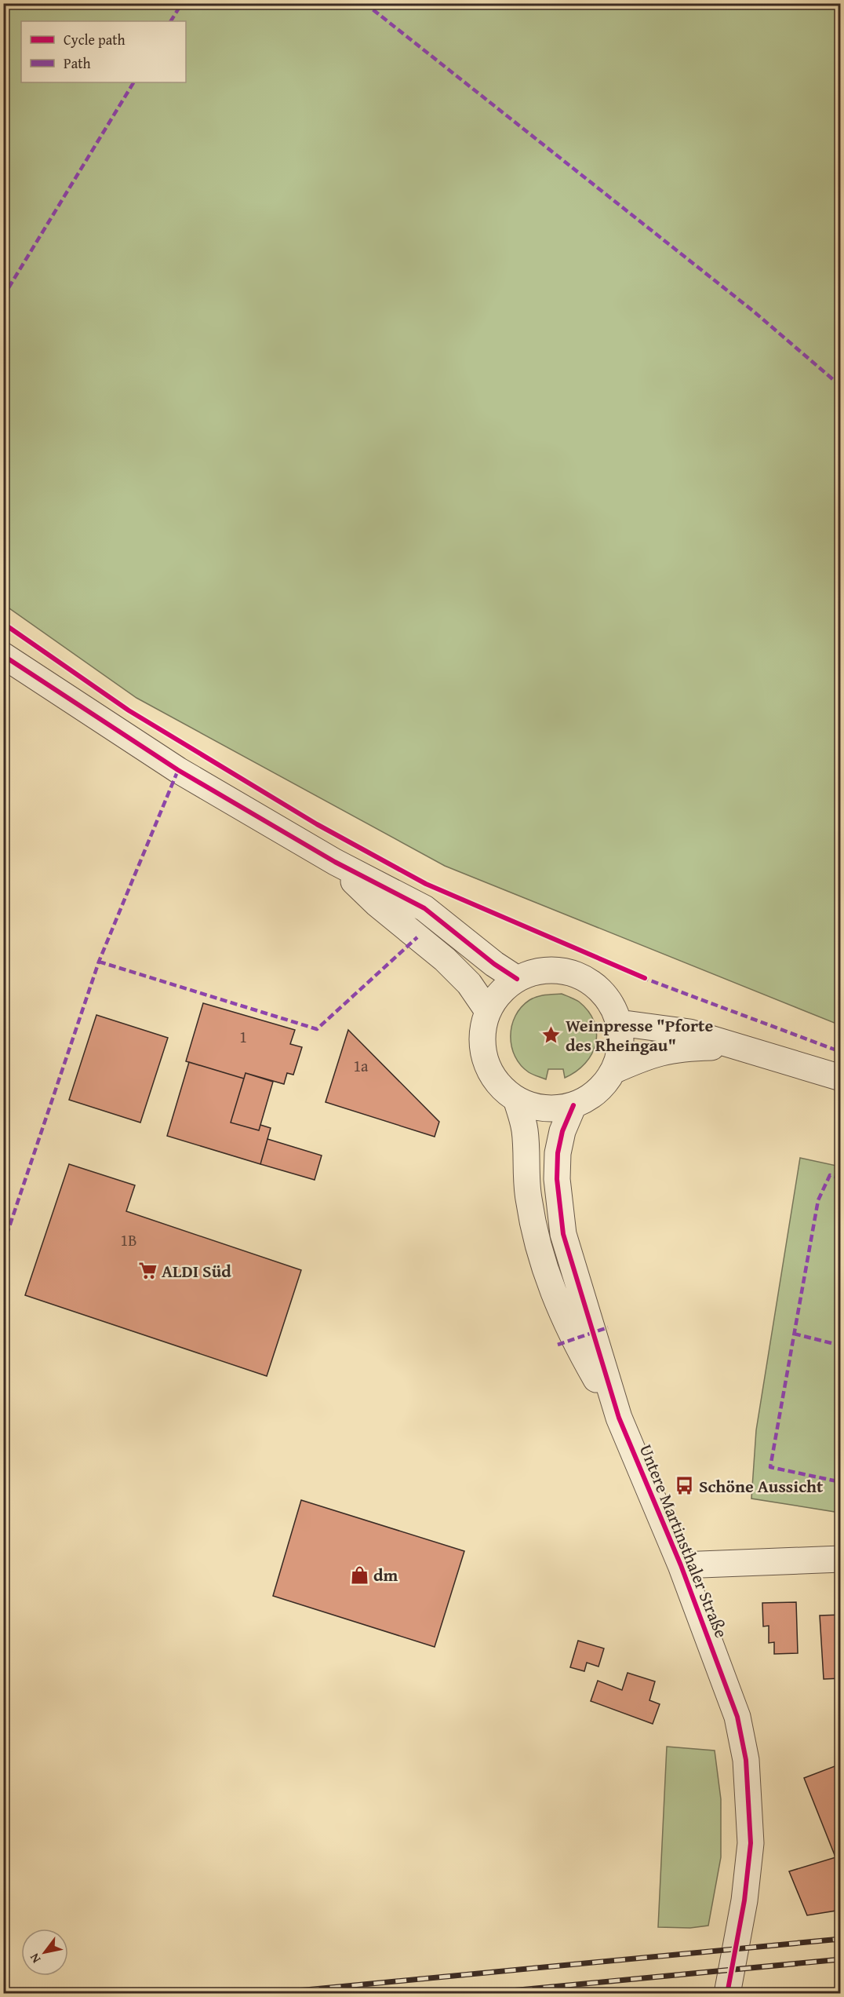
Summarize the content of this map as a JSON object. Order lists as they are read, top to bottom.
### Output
{
  "streets": {
    "street": ["Untere Martinsthaler Straße"]
  },
  "places": {
    "place": ["Weinpresse \"Pforte des Rheingau\""],
    "supermarket": ["ALDI Süd"],
    "bus stop": ["Schöne Aussicht"],
    "shop": ["dm"]
  },
  "house_numbers": ["1", "1a", "1B"],
  "legend": ["Cycle path", "Path"],
  "north": "bottom left"
}
